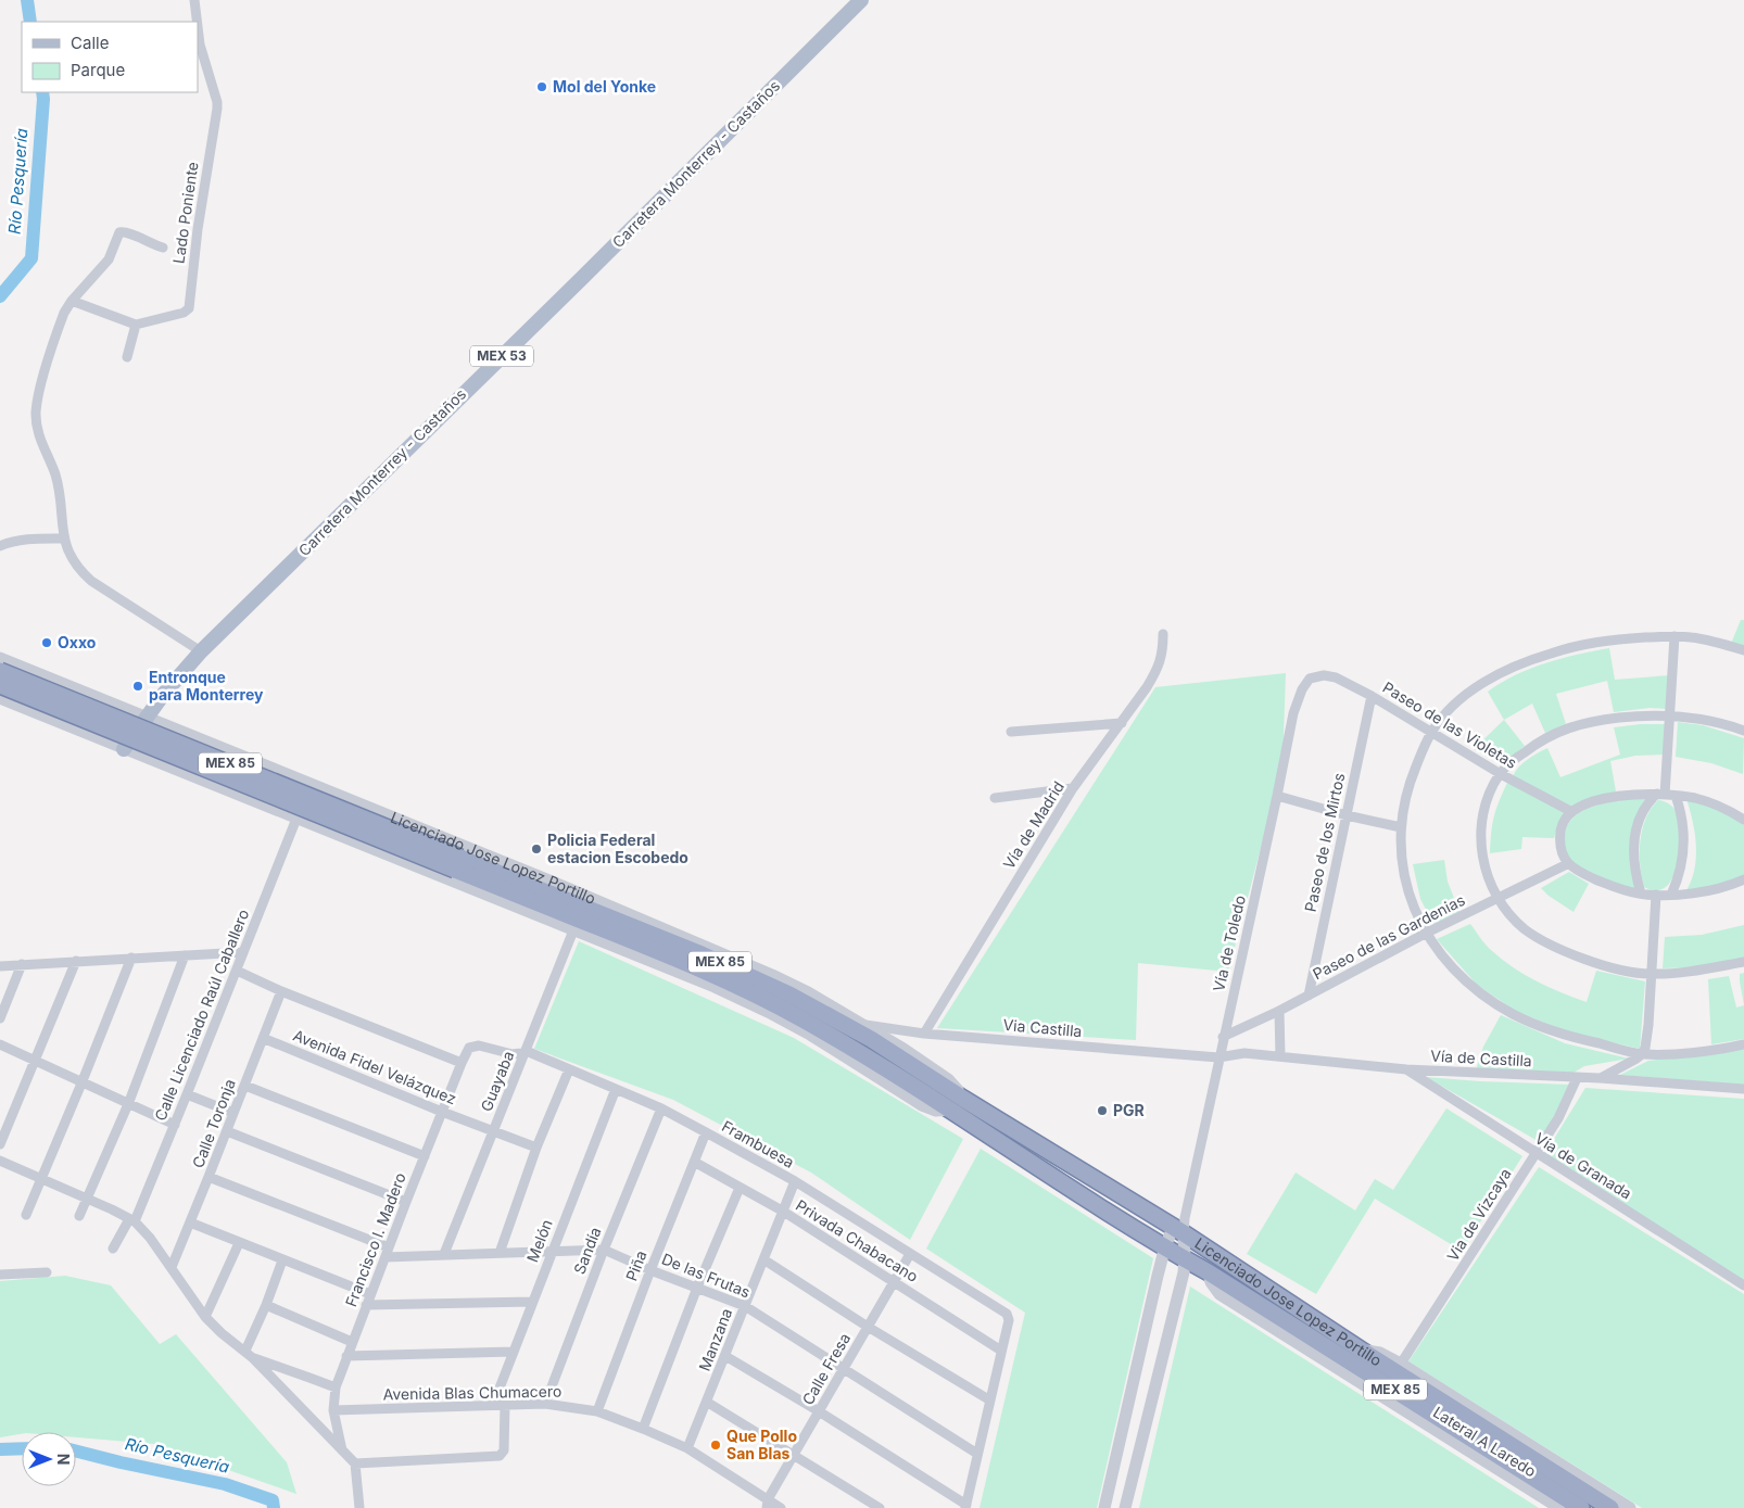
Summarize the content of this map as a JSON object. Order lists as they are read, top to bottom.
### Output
{
  "streets": {
    "highway": ["MEX 85", "Licenciado Jose Lopez Portillo"],
    "main road": ["Carretera Monterrey - Castaños", "MEX 53"],
    "street": [
      "Lado Poniente",
      "Paseo de las Violetas",
      "Vía de Madrid",
      "Paseo de los Mirtos",
      "Paseo de las Gardenias",
      "Vía de Toledo",
      "Calle Licenciado Raúl Caballero",
      "Via Castilla",
      "Vía de Castilla",
      "Avenida Fidel Velázquez",
      "Guayaba",
      "Calle Toronja",
      "Frambuesa",
      "Vía de Granada",
      "Via de Vizcaya",
      "Francisco I. Madero",
      "Melón",
      "Privada Chabacano",
      "Sandía",
      "Piña",
      "De las Frutas",
      "Manzana",
      "Calle Fresa",
      "Avenida Blas Chumacero",
      "Lateral A Laredo"
    ]
  },
  "crossings": [
    ["Carretera Monterrey - Castaños", "Licenciado Jose Lopez Portillo"],
    ["Paseo de las Violetas", "Paseo de los Mirtos"],
    ["Paseo de las Violetas", "Vía de Toledo"],
    ["Vía de Madrid", "Via Castilla"],
    ["Paseo de los Mirtos", "Paseo de las Gardenias"],
    ["Licenciado Jose Lopez Portillo", "Vía de Toledo"],
    ["Licenciado Jose Lopez Portillo", "Calle Licenciado Raúl Caballero"],
    ["Licenciado Jose Lopez Portillo", "Via Castilla"],
    ["Licenciado Jose Lopez Portillo", "Guayaba"],
    ["Licenciado Jose Lopez Portillo", "Lateral A Laredo"],
    ["Paseo de las Gardenias", "Vía de Toledo"],
    ["Vía de Toledo", "Via Castilla"],
    ["Vía de Toledo", "Vía de Castilla"],
    ["Via Castilla", "Vía de Castilla"],
    ["Vía de Castilla", "Vía de Granada"],
    ["Vía de Castilla", "Via de Vizcaya"],
    ["Avenida Fidel Velázquez", "Guayaba"],
    ["Avenida Fidel Velázquez", "Calle Toronja"],
    ["Avenida Fidel Velázquez", "Francisco I. Madero"],
    ["Guayaba", "Frambuesa"],
    ["Guayaba", "De las Frutas"],
    ["Frambuesa", "Francisco I. Madero"],
    ["Frambuesa", "Melón"],
    ["Frambuesa", "Privada Chabacano"],
    ["Frambuesa", "Sandía"],
    ["Frambuesa", "Piña"],
    ["Frambuesa", "Manzana"],
    ["Frambuesa", "Calle Fresa"],
    ["Vía de Granada", "Via de Vizcaya"],
    ["Via de Vizcaya", "Lateral A Laredo"],
    ["Francisco I. Madero", "De las Frutas"],
    ["Francisco I. Madero", "Avenida Blas Chumacero"],
    ["Melón", "De las Frutas"],
    ["Melón", "Avenida Blas Chumacero"],
    ["Privada Chabacano", "Piña"],
    ["Privada Chabacano", "Manzana"],
    ["Privada Chabacano", "Calle Fresa"],
    ["Sandía", "De las Frutas"],
    ["Sandía", "Avenida Blas Chumacero"],
    ["Piña", "De las Frutas"],
    ["Piña", "Avenida Blas Chumacero"],
    ["De las Frutas", "Manzana"],
    ["De las Frutas", "Calle Fresa"],
    ["Manzana", "Avenida Blas Chumacero"],
    ["Calle Fresa", "Avenida Blas Chumacero"]
  ],
  "water": ["Río Pesquería"],
  "places": [
    "Mol del Yonke",
    "Oxxo",
    "Entronque para Monterrey",
    "Policia Federal estacion Escobedo",
    "PGR",
    "Que Pollo San Blas"
  ],
  "legend": ["Calle", "Parque"],
  "north": "right"
}
